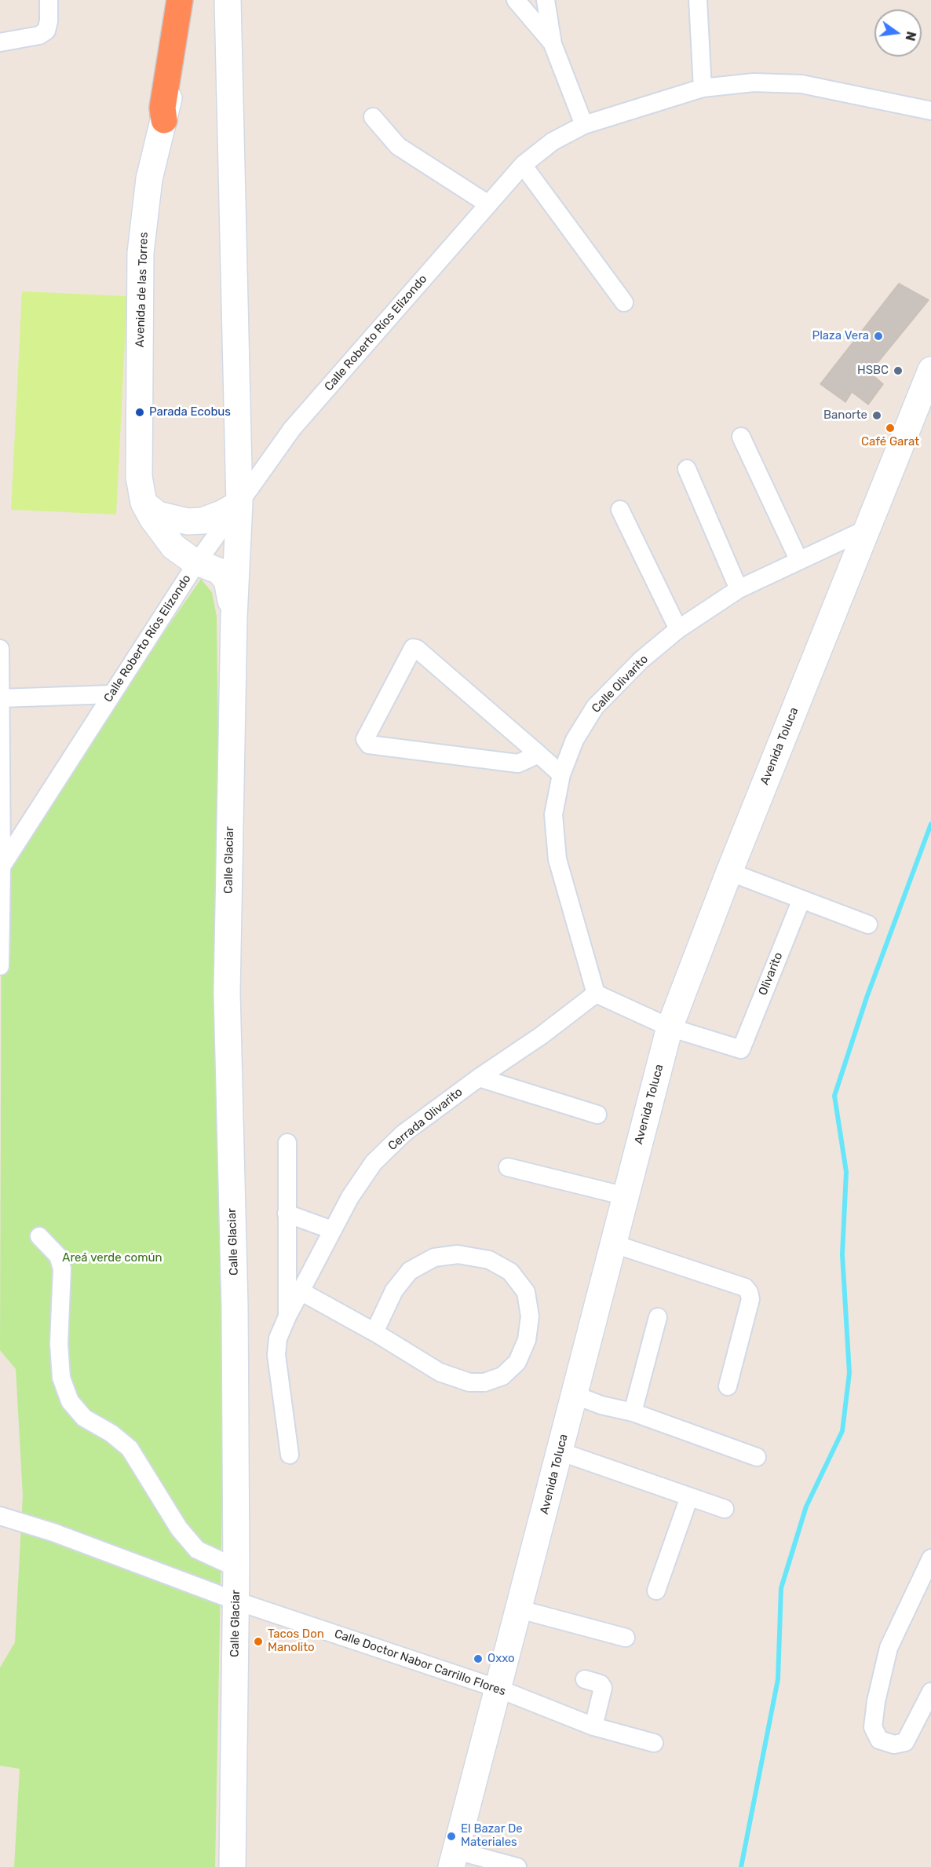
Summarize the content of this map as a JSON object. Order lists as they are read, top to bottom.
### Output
{
  "streets": {
    "street": [
      "Avenida de las Torres",
      "Calle Roberto Ríos Elizondo",
      "Calle Olivarito",
      "Avenida Toluca",
      "Calle Glaciar",
      "Olivarito",
      "Cerrada Olivarito",
      "Calle Doctor Nabor Carrillo Flores"
    ]
  },
  "crossings": [
    ["Avenida de las Torres", "Calle Roberto Ríos Elizondo"],
    ["Avenida de las Torres", "Calle Glaciar"],
    ["Calle Roberto Ríos Elizondo", "Calle Glaciar"],
    ["Calle Olivarito", "Avenida Toluca"],
    ["Calle Olivarito", "Cerrada Olivarito"],
    ["Avenida Toluca", "Olivarito"],
    ["Avenida Toluca", "Calle Doctor Nabor Carrillo Flores"],
    ["Calle Glaciar", "Calle Doctor Nabor Carrillo Flores"]
  ],
  "parks": ["Areá verde común"],
  "places": [
    "Plaza Vera",
    "HSBC",
    "Parada Ecobus",
    "Banorte",
    "Café Garat",
    "Tacos Don Manolito",
    "Oxxo",
    "El Bazar De Materiales"
  ],
  "north": "right"
}
